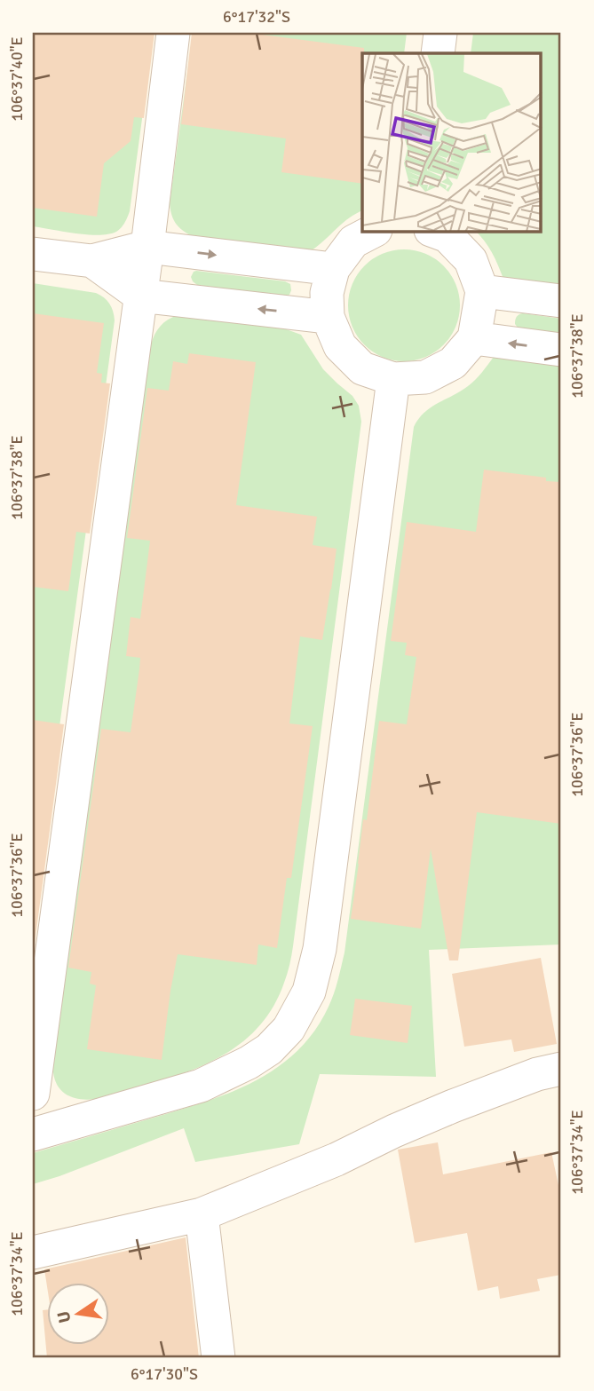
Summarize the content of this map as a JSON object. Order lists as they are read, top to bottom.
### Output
{
  "north": "left",
  "coordinates": [
    "6°17'32\"S",
    "106°37'40\"E",
    "106°37'38\"E",
    "106°37'36\"E",
    "106°37'34\"E",
    "6°17'30\"S"
  ]
}
